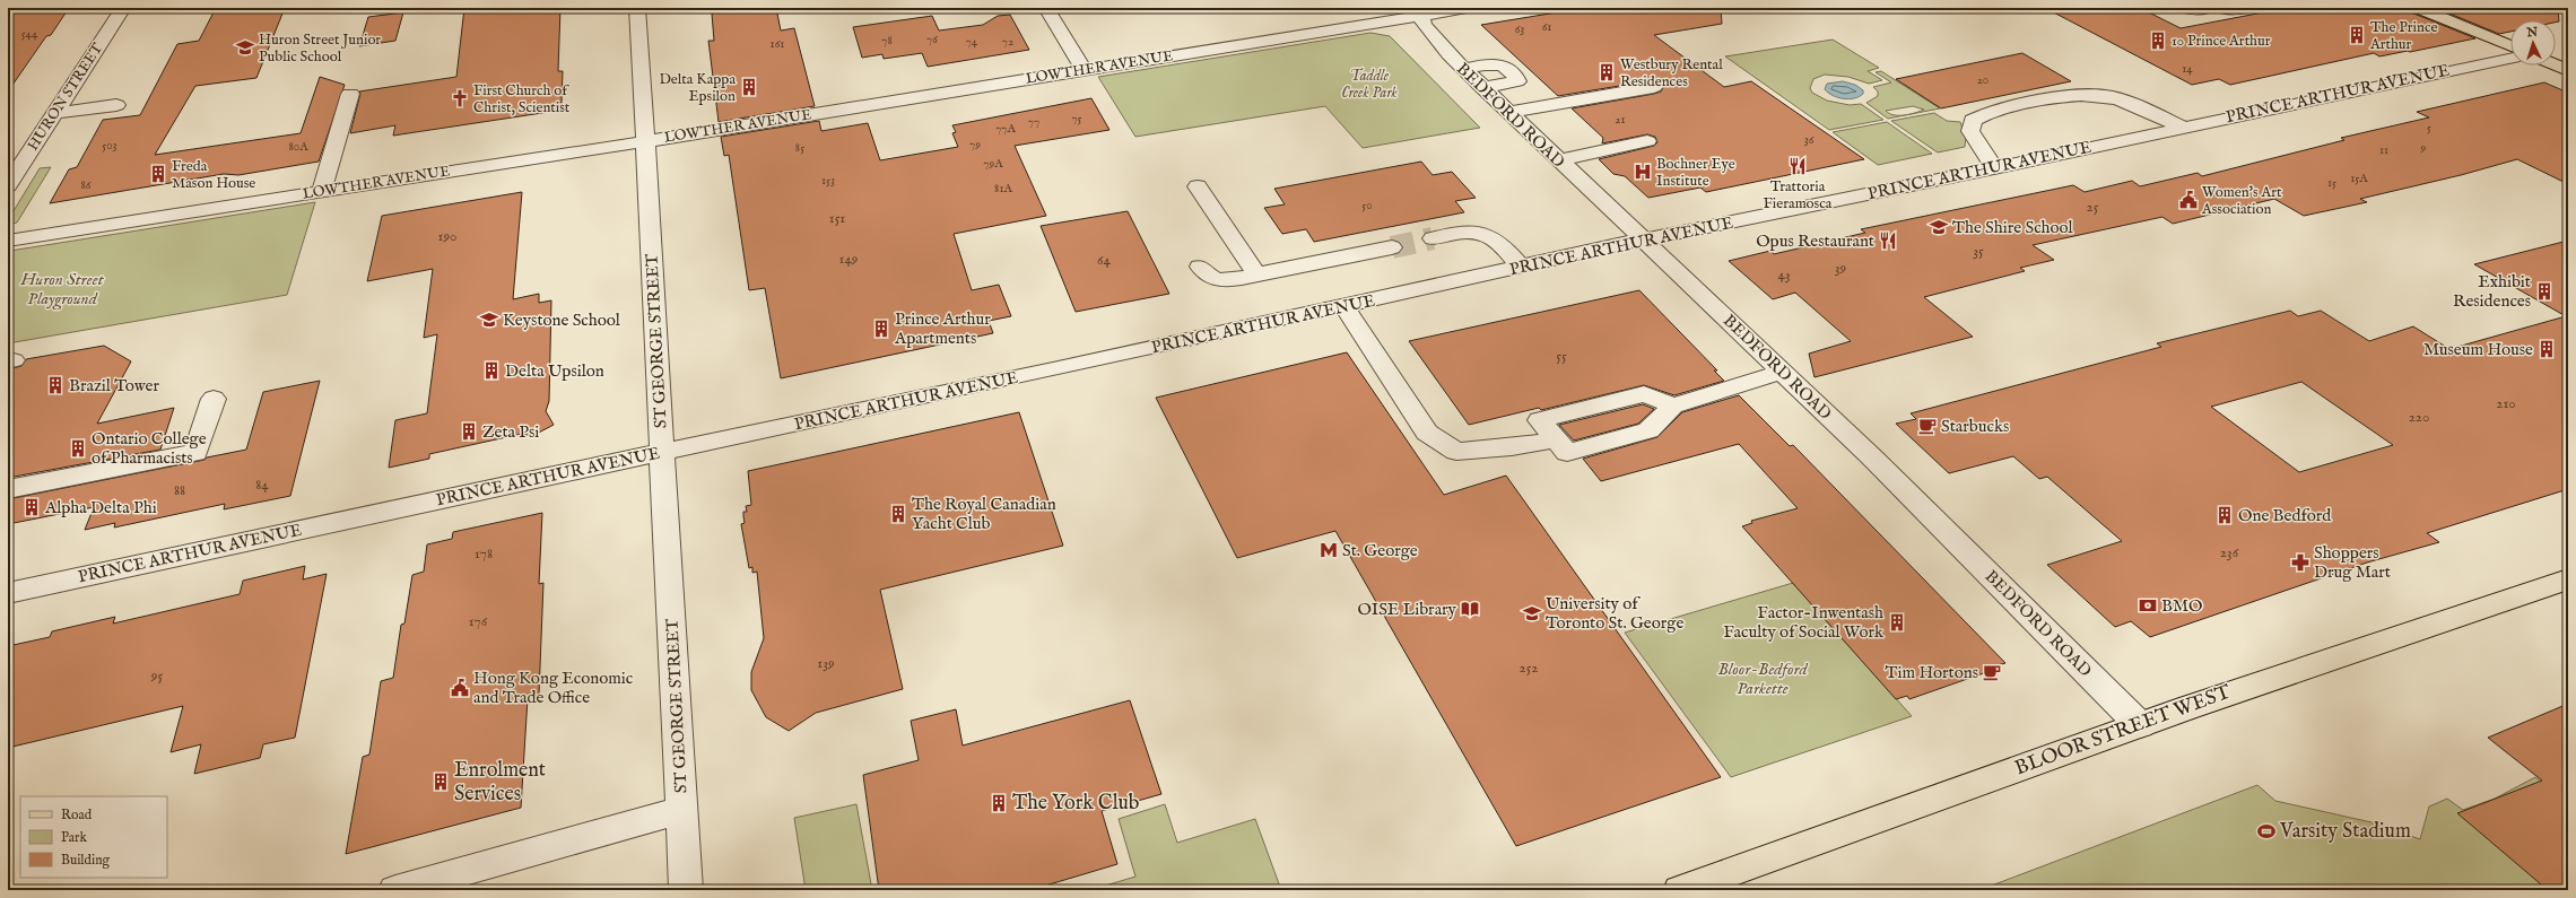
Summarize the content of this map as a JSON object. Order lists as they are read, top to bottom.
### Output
{
  "streets": {
    "main road": ["BLOOR STREET WEST"],
    "street": [
      "LOWTHER AVENUE",
      "PRINCE ARTHUR AVENUE",
      "HURON STREET",
      "BEDFORD ROAD",
      "ST GEORGE STREET"
    ]
  },
  "crossings": [
    ["LOWTHER AVENUE", "BEDFORD ROAD"],
    ["LOWTHER AVENUE", "ST GEORGE STREET"],
    ["PRINCE ARTHUR AVENUE", "BEDFORD ROAD"],
    ["PRINCE ARTHUR AVENUE", "ST GEORGE STREET"],
    ["BEDFORD ROAD", "BLOOR STREET WEST"]
  ],
  "parks": ["Taddle Creek Park", "Huron Street Playground", "Bloor-Bedford Parkette"],
  "places": {
    "building": [
      "The Prince Arthur",
      "10 Prince Arthur",
      "Westbury Rental Residences",
      "Delta Kappa Epsilon",
      "Freda Mason House",
      "Exhibit Residences",
      "Prince Arthur Apartments",
      "Museum House",
      "Delta Upsilon",
      "Brazil Tower",
      "Zeta Psi",
      "Ontario College of Pharmacists",
      "Alpha Delta Phi",
      "The Royal Canadian Yacht Club",
      "One Bedford",
      "Factor-Inwentash Faculty of Social Work",
      "Enrolment Services",
      "The York Club"
    ],
    "school or university": [
      "Huron Street Junior Public School",
      "The Shire School",
      "Keystone School",
      "University of Toronto St. George"
    ],
    "church": ["First Church of Christ, Scientist"],
    "restaurant": ["Trattoria Fieramosca", "Opus Restaurant"],
    "hospital": ["Bochner Eye Institute"],
    "public building": ["Women's Art Association", "Hong Kong Economic and Trade Office"],
    "cafe": ["Starbucks", "Tim Hortons"],
    "metro station": ["St. George"],
    "pharmacy": ["Shoppers Drug Mart"],
    "bank": ["BMO"],
    "library": ["OISE Library"],
    "sports": ["Varsity Stadium"]
  },
  "house_numbers": [
    "61",
    "63",
    "544",
    "76",
    "78",
    "74",
    "72",
    "161",
    "14",
    "20",
    "75",
    "21",
    "77",
    "5",
    "77A",
    "36",
    "79",
    "503",
    "80A",
    "85",
    "9",
    "11",
    "79A",
    "15A",
    "153",
    "15",
    "86",
    "81A",
    "50",
    "25",
    "151",
    "190",
    "35",
    "149",
    "64",
    "39",
    "43",
    "55",
    "210",
    "220",
    "84",
    "88",
    "236",
    "178",
    "176",
    "139",
    "252",
    "95"
  ],
  "legend": ["Road", "Park", "Building"],
  "north": "top"
}
